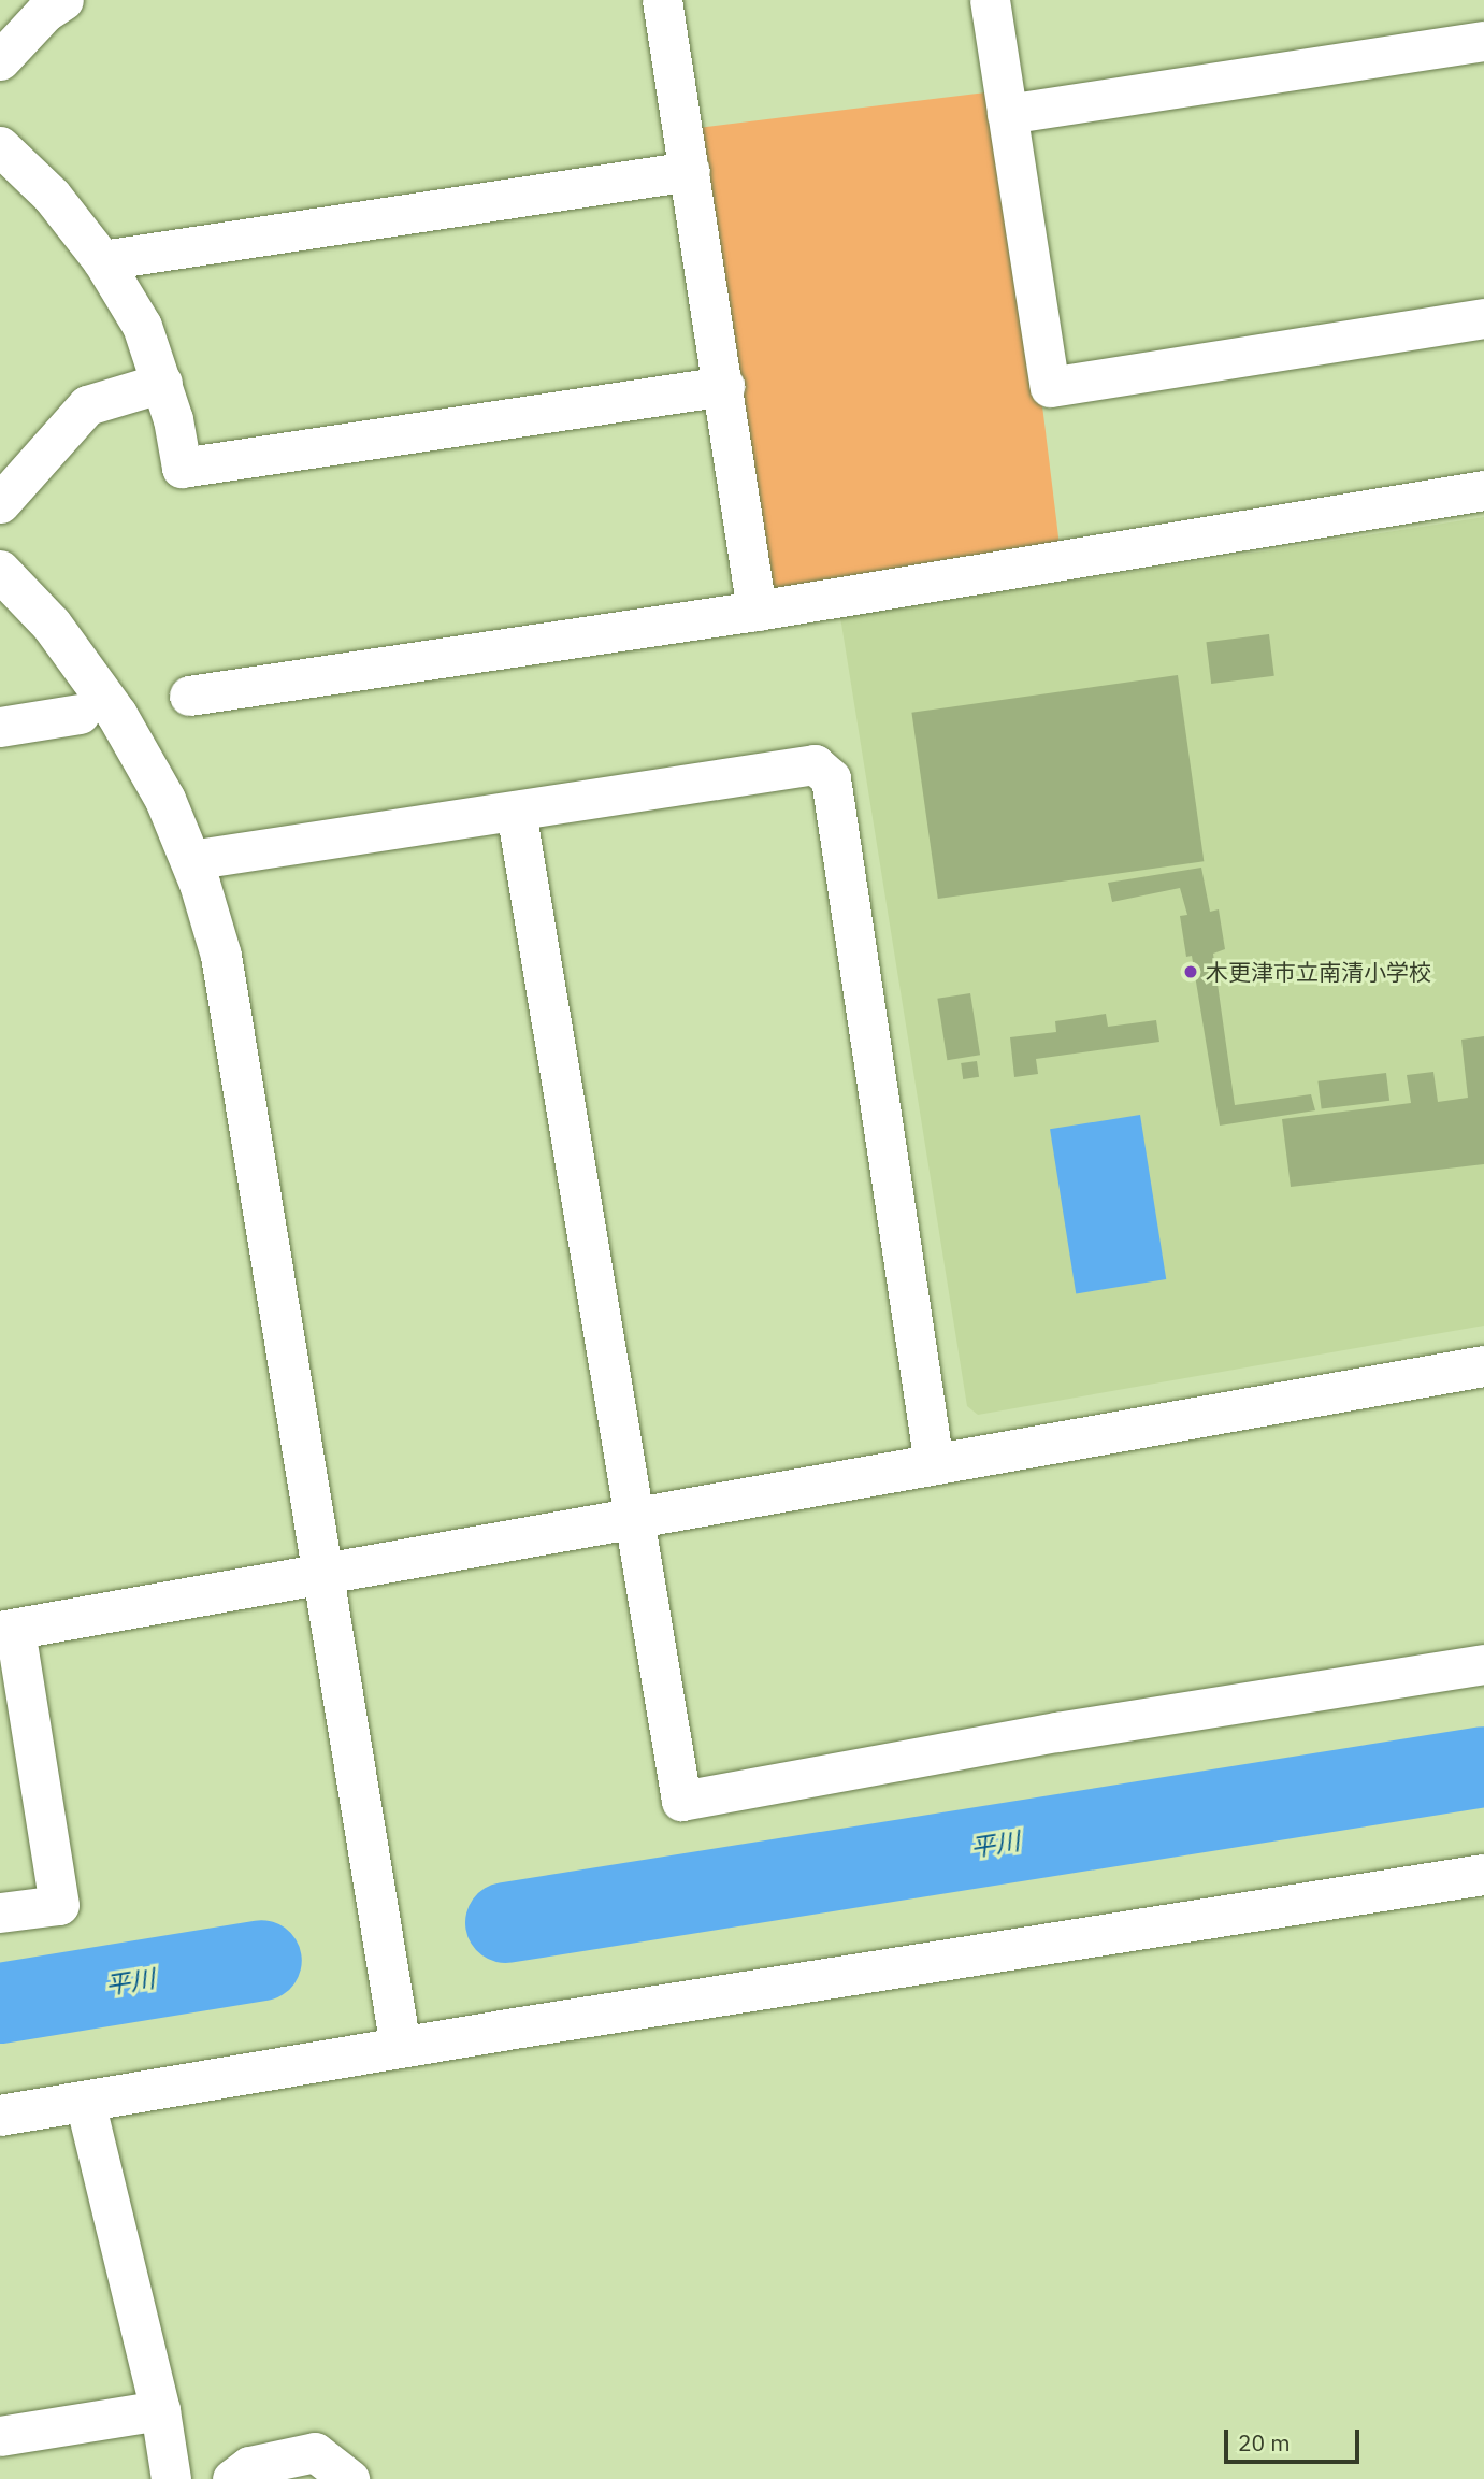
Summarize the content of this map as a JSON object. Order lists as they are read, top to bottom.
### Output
{
  "water": ["平川"],
  "places": ["木更津市立南清小学校"],
  "scale_bar": "20 m"
}
